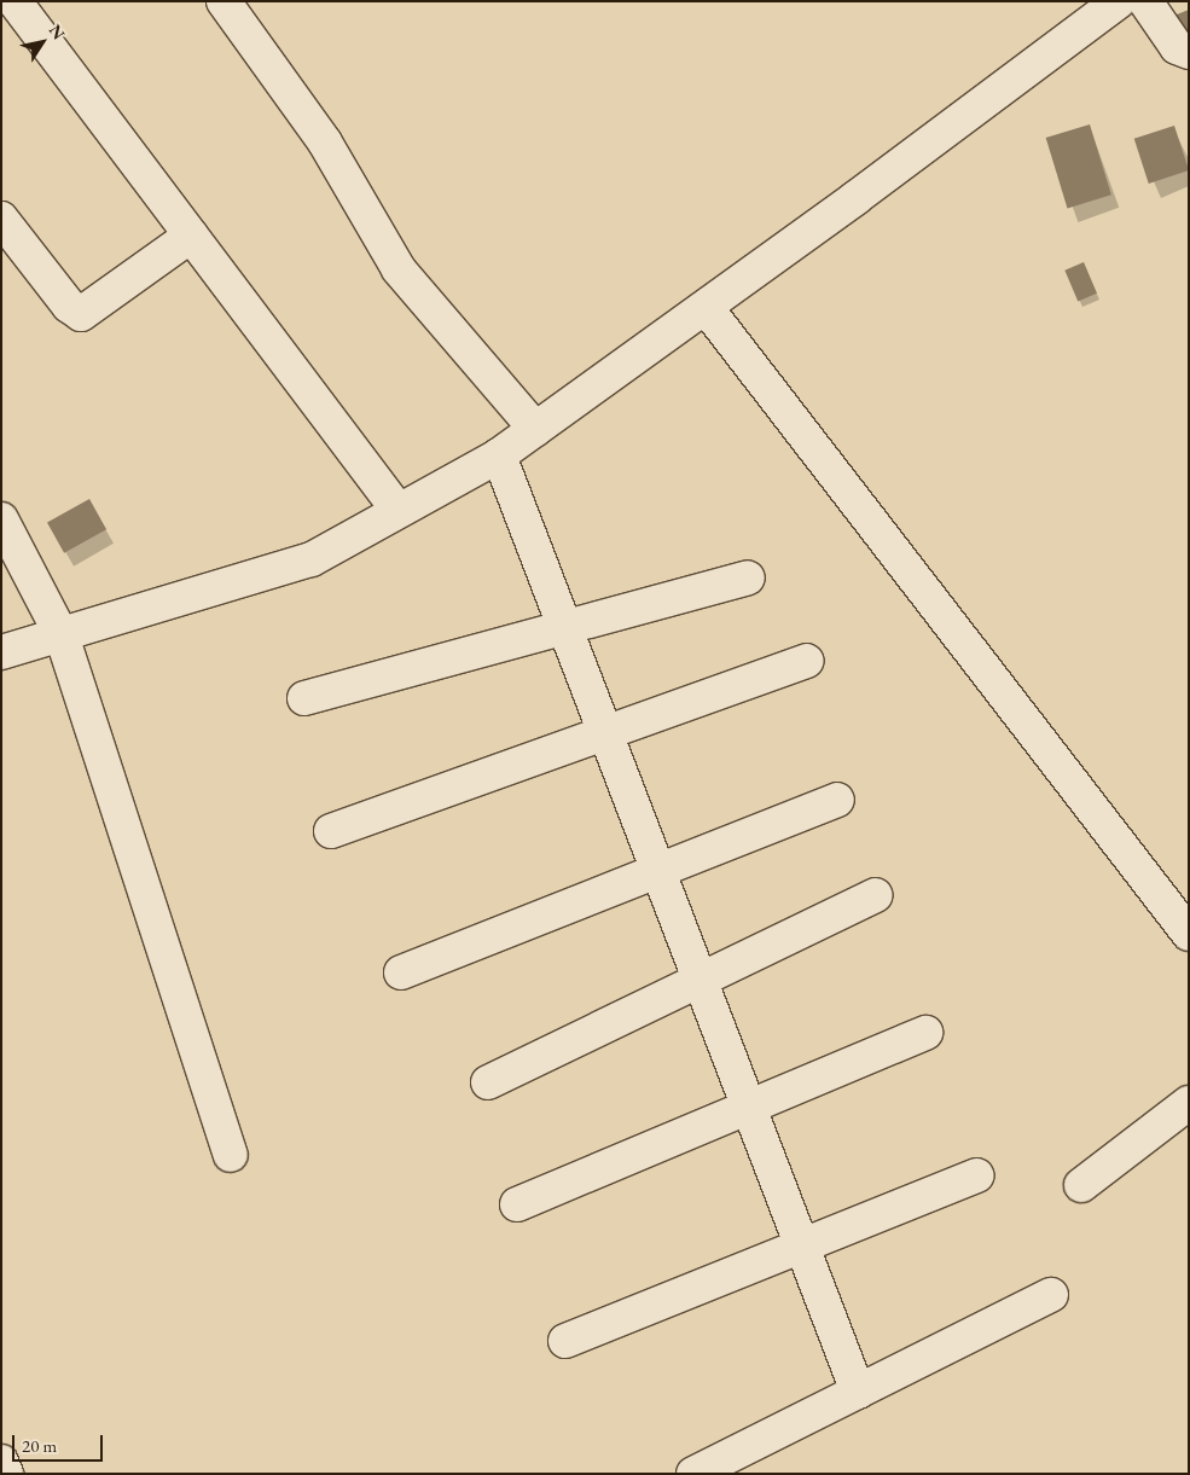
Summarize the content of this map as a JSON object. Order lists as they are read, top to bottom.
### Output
{
  "scale_bar": "20 m",
  "north": "top right"
}
